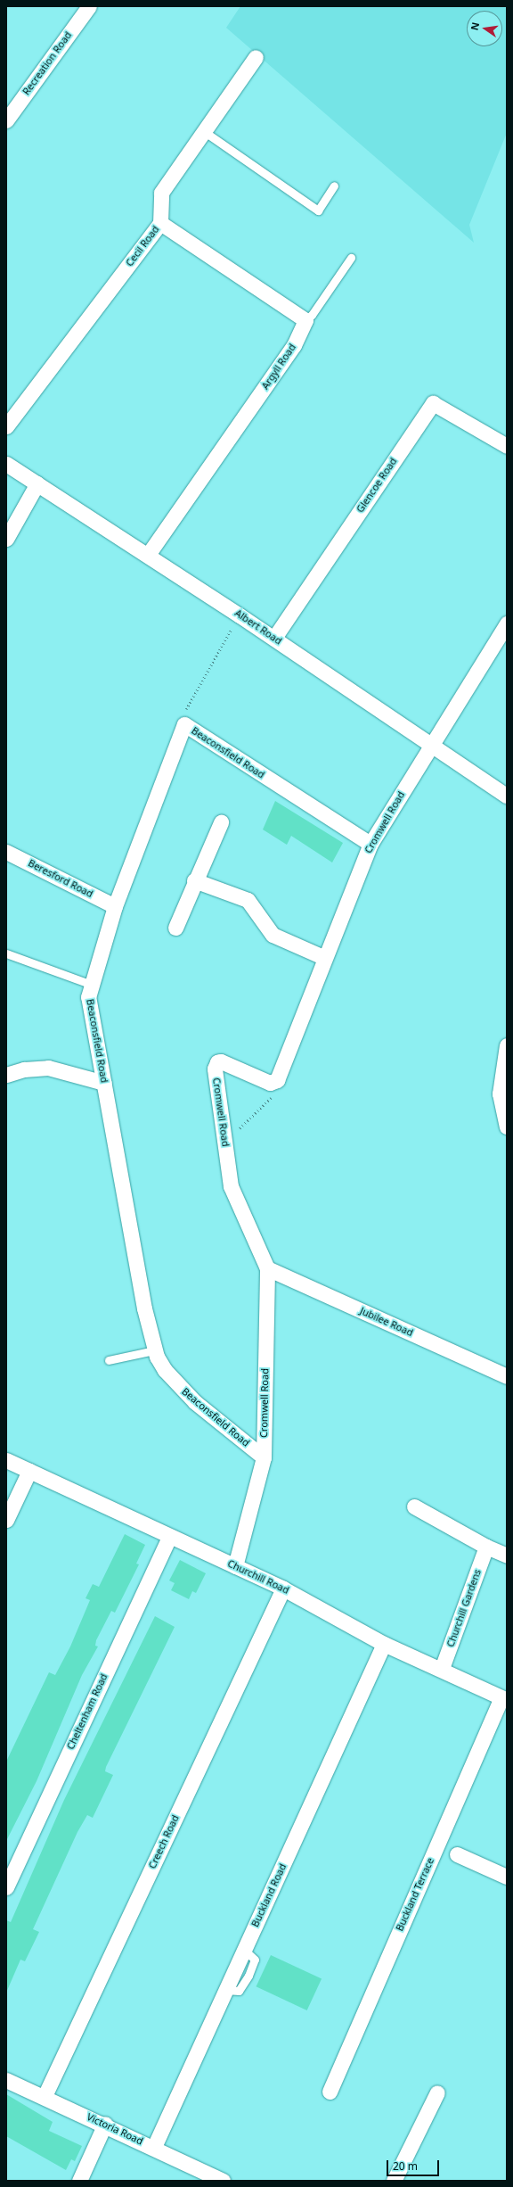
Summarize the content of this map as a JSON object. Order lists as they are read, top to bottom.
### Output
{
  "streets": {
    "street": [
      "Recreation Road",
      "Cecil Road",
      "Argyll Road",
      "Glencoe Road",
      "Albert Road",
      "Beaconsfield Road",
      "Cromwell Road",
      "Beresford Road",
      "Jubilee Road",
      "Churchill Road",
      "Churchill Gardens",
      "Cheltenham Road",
      "Creech Road",
      "Buckland Terrace",
      "Buckland Road",
      "Victoria Road"
    ]
  },
  "crossings": [
    ["Argyll Road", "Albert Road"],
    ["Glencoe Road", "Albert Road"],
    ["Albert Road", "Cromwell Road"],
    ["Beaconsfield Road", "Cromwell Road"],
    ["Beaconsfield Road", "Beresford Road"],
    ["Cromwell Road", "Jubilee Road"],
    ["Cromwell Road", "Churchill Road"],
    ["Churchill Road", "Churchill Gardens"],
    ["Churchill Road", "Cheltenham Road"],
    ["Churchill Road", "Creech Road"],
    ["Churchill Road", "Buckland Terrace"],
    ["Churchill Road", "Buckland Road"],
    ["Creech Road", "Victoria Road"],
    ["Buckland Road", "Victoria Road"]
  ],
  "scale_bar": "20 m",
  "north": "left"
}
